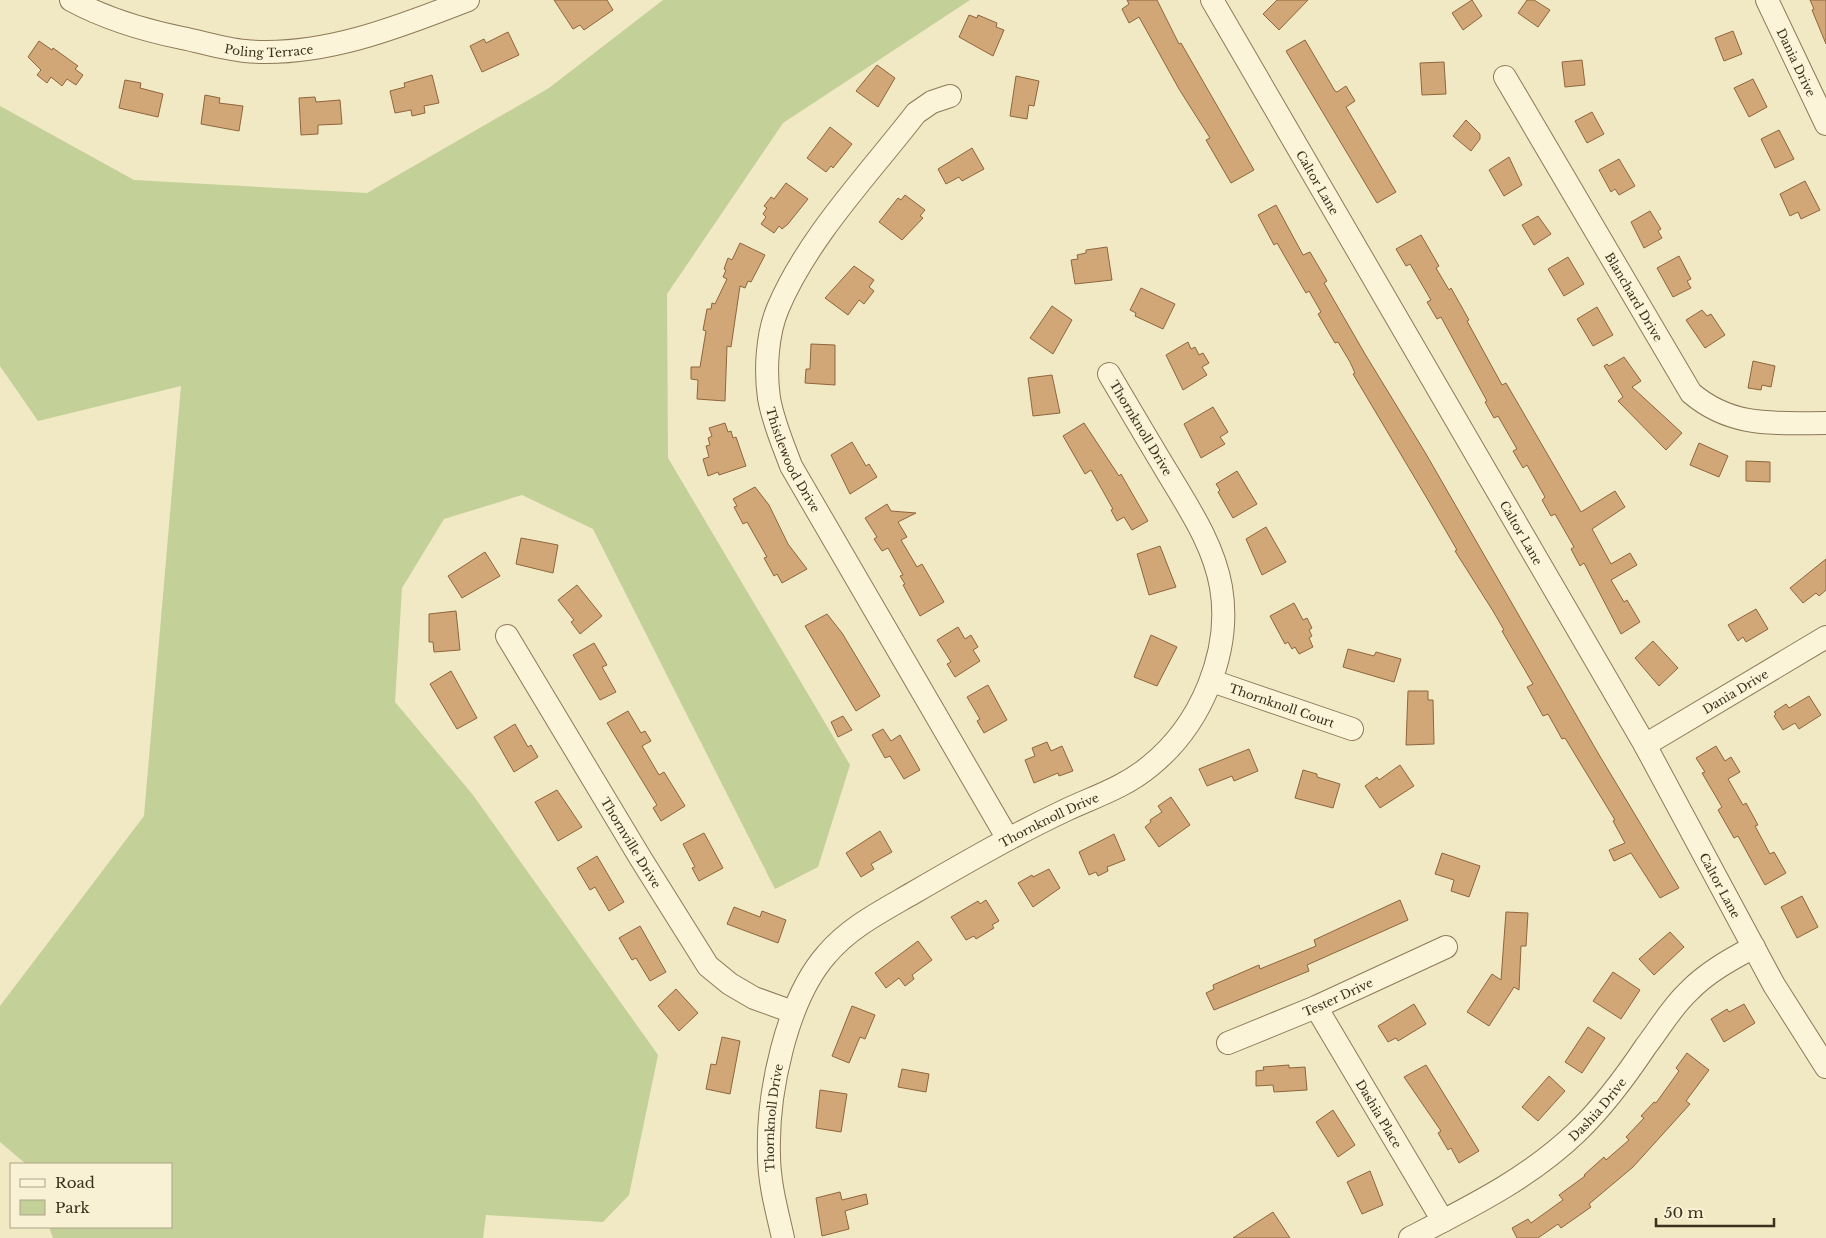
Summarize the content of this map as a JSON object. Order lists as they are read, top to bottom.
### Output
{
  "streets": {
    "street": [
      "Poling Terrace",
      "Dania Drive",
      "Caltor Lane",
      "Blanchard Drive",
      "Thornknoll Drive",
      "Thistlewood Drive",
      "Thornknoll Court",
      "Thornville Drive",
      "Tester Drive",
      "Dashia Drive",
      "Dashia Place"
    ]
  },
  "crossings": [
    ["Dania Drive", "Caltor Lane"],
    ["Caltor Lane", "Dashia Drive"],
    ["Thornknoll Drive", "Thistlewood Drive"],
    ["Thornknoll Drive", "Thornknoll Court"],
    ["Thornknoll Drive", "Thornville Drive"],
    ["Tester Drive", "Dashia Place"],
    ["Dashia Drive", "Dashia Place"]
  ],
  "legend": ["Road", "Park"],
  "scale_bar": "50 m"
}
